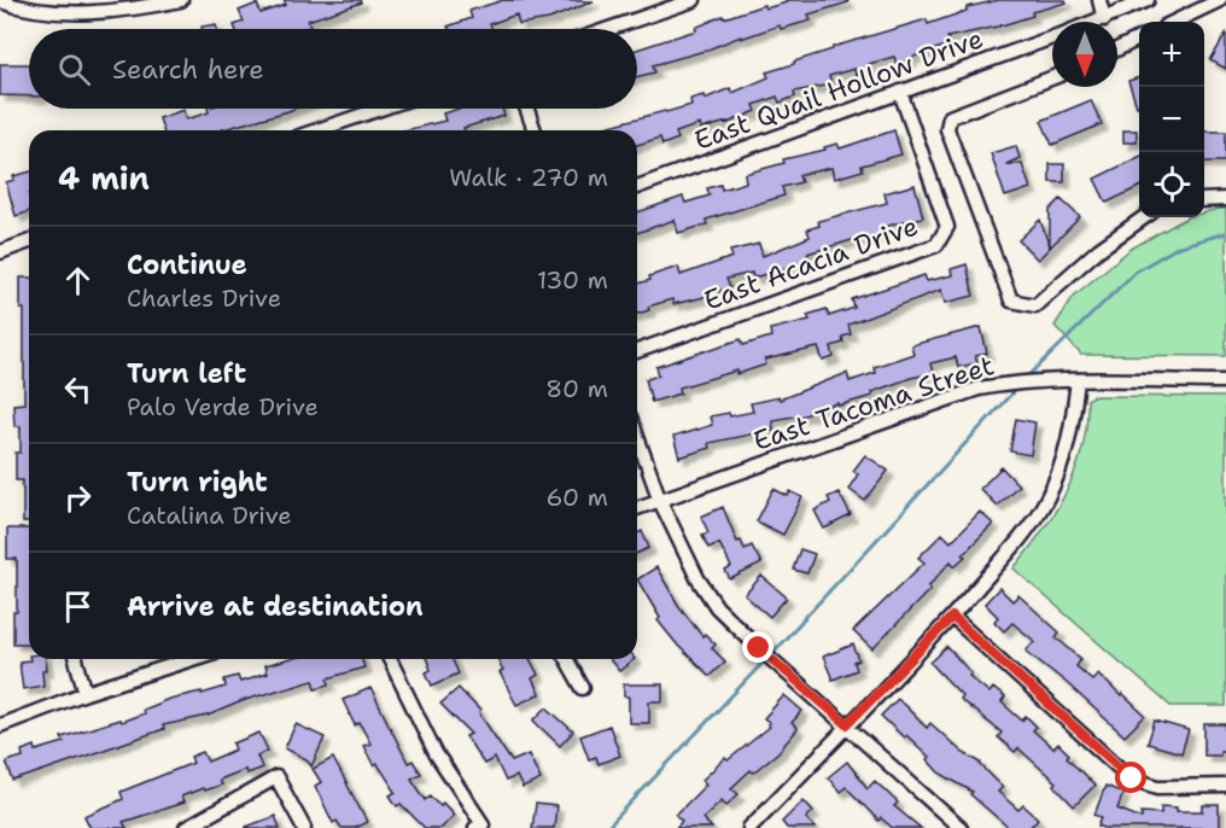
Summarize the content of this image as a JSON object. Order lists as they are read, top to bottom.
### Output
{
  "streets": {
    "street": ["East Quail Hollow Drive", "East Acacia Drive", "East Tacoma Street"]
  },
  "crossings": [
    ["East Quail Hollow Drive", "East Acacia Drive"]
  ],
  "north": "bottom",
  "page": {
    "map_buttons": ["+", "−"],
    "search": "Search here",
    "heading": ["4 min", "Walk · 270 m"],
    "list": [
      ["Continue", "Charles Drive", "130 m"],
      ["Turn left", "Palo Verde Drive", "80 m"],
      ["Turn right", "Catalina Drive", "60 m"],
      "Arrive at destination"
    ]
  }
}
